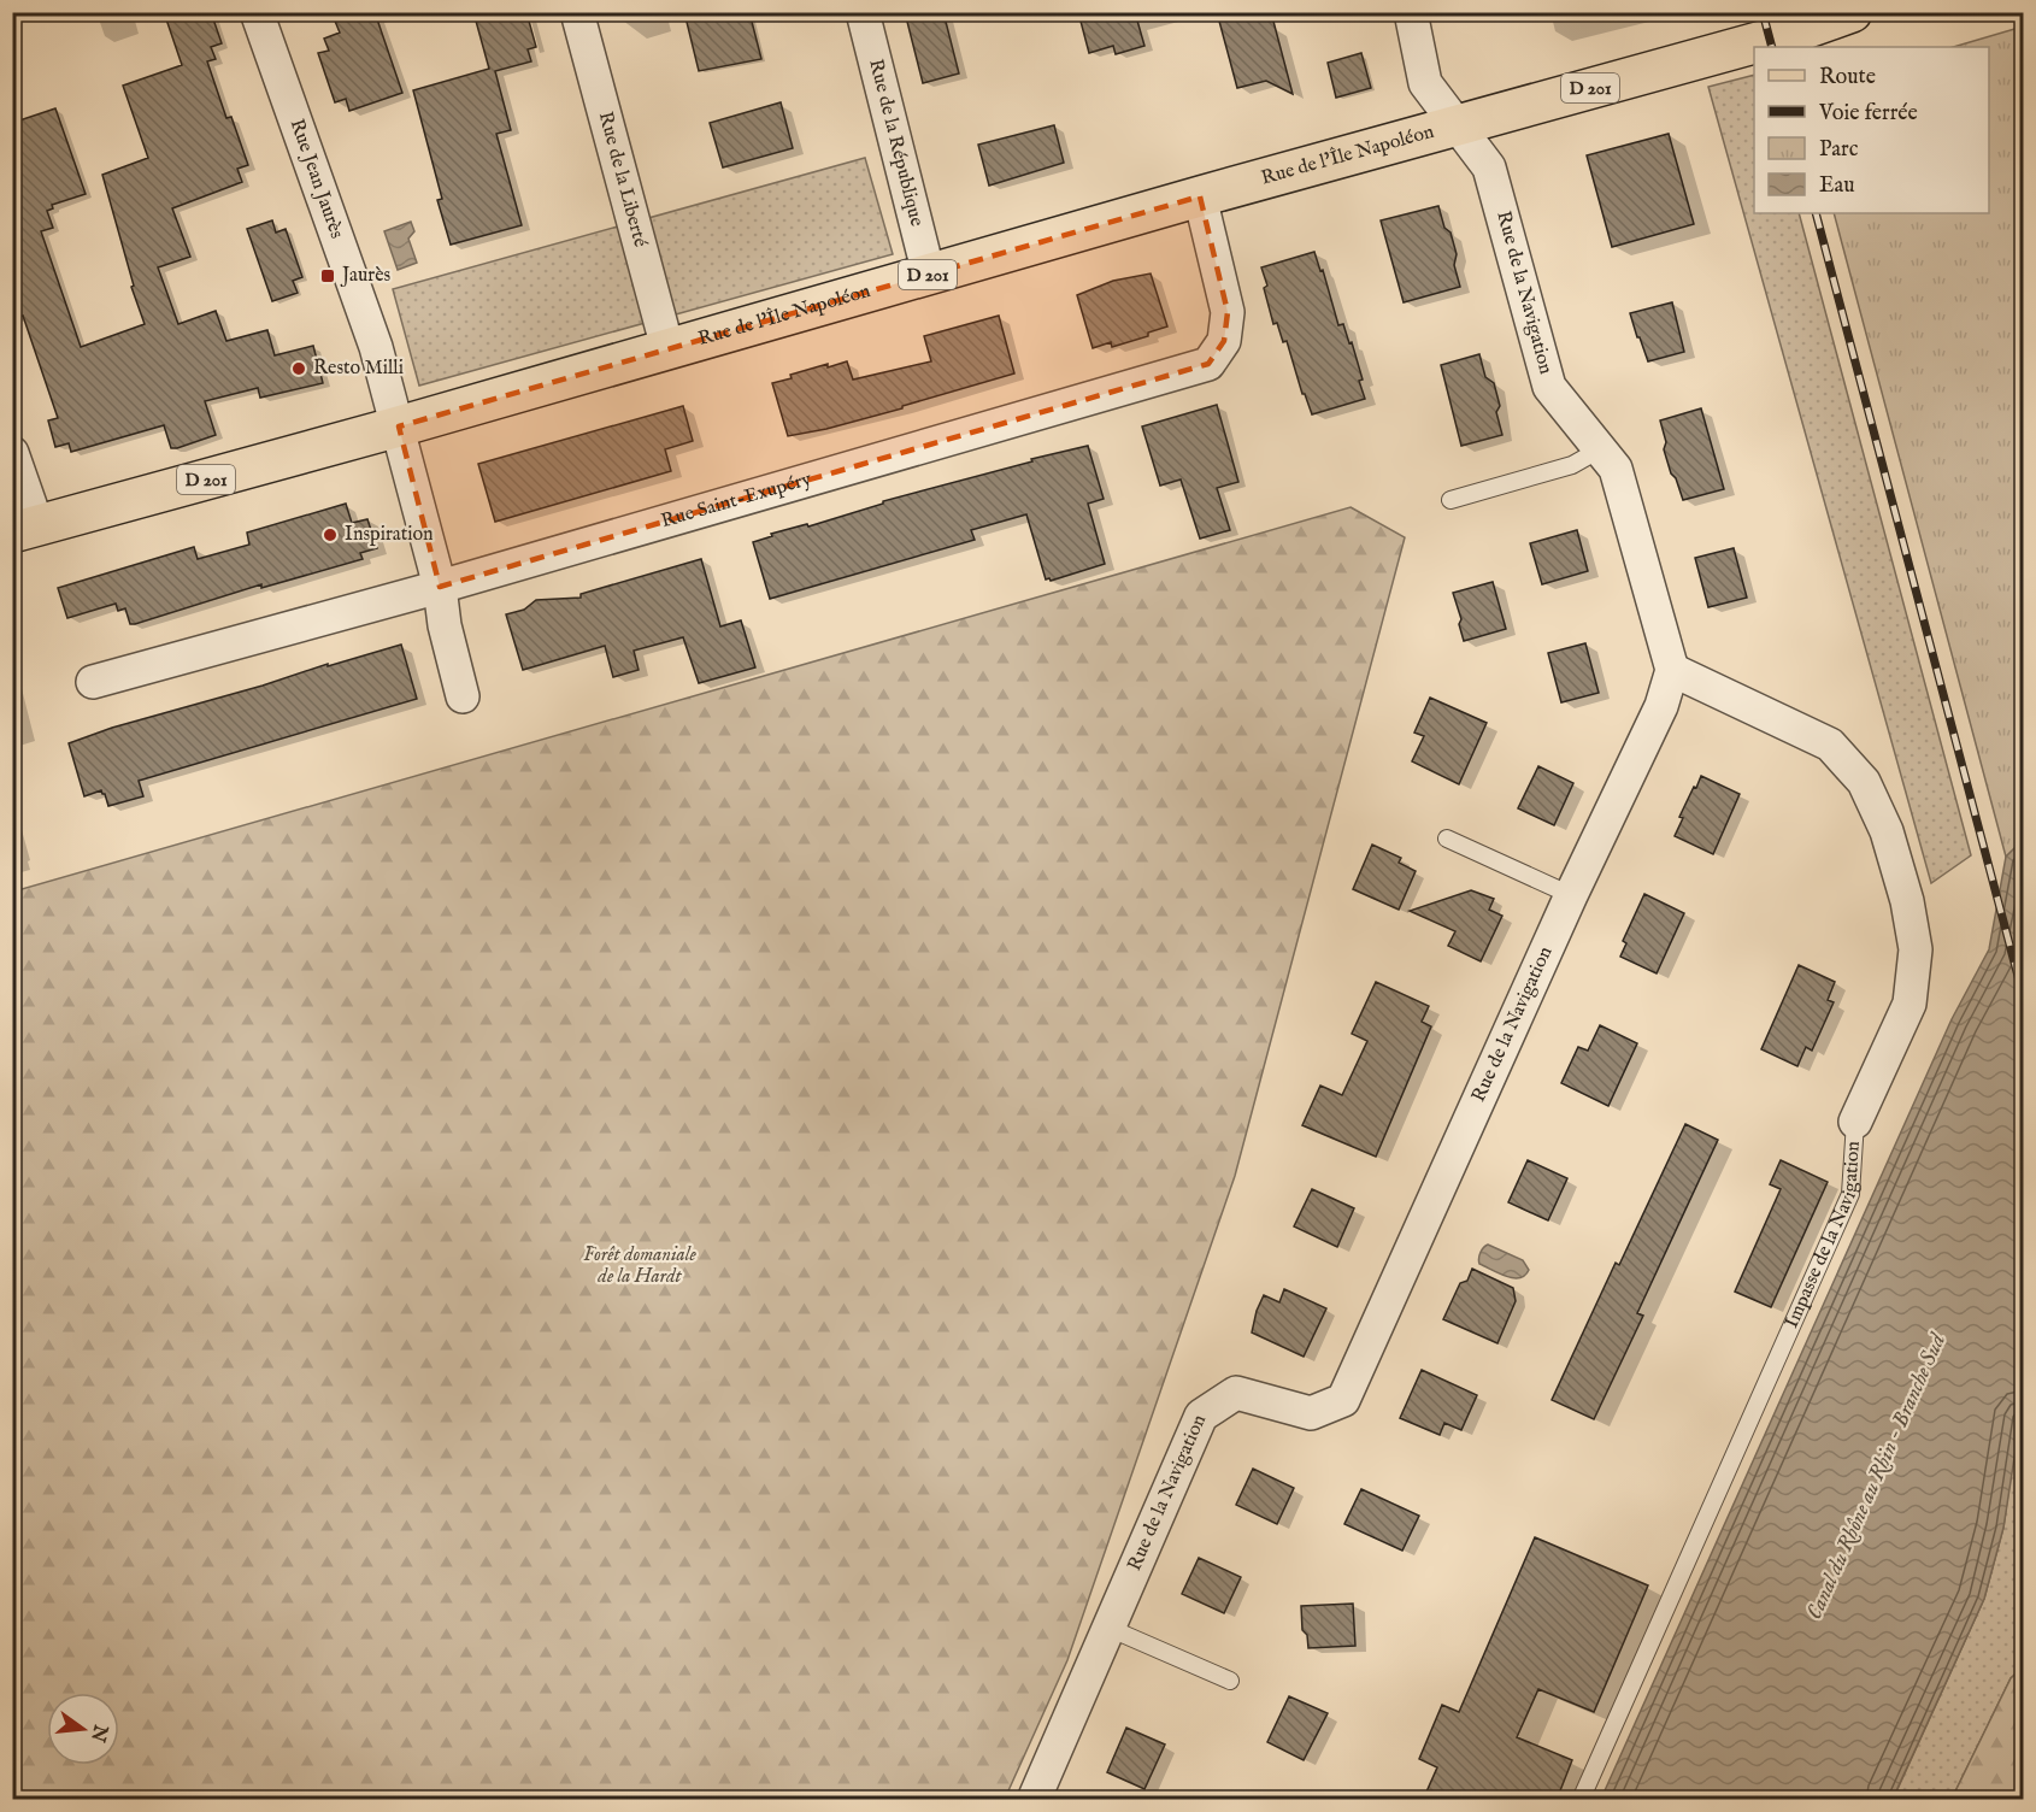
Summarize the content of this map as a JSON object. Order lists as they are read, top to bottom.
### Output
{
  "streets": {
    "main road": ["D 201", "Rue de l'Île Napoléon"],
    "street": [
      "Rue de la République",
      "Rue Jean Jaurès",
      "Rue de la Liberté",
      "Rue de la Navigation",
      "Rue Saint-Exupéry",
      "Impasse de la Navigation"
    ]
  },
  "crossings": [
    ["Rue de la République", "Rue de l'Île Napoléon"],
    ["Rue de l'Île Napoléon", "Rue Jean Jaurès"],
    ["Rue de l'Île Napoléon", "Rue de la Liberté"],
    ["Rue de l'Île Napoléon", "Rue de la Navigation"],
    ["Rue de l'Île Napoléon", "Rue Saint-Exupéry"],
    ["Rue Jean Jaurès", "Rue Saint-Exupéry"],
    ["Rue de la Navigation", "Impasse de la Navigation"]
  ],
  "water": ["Canal du Rhône au Rhin - Branche Sud"],
  "parks": ["Forêt domaniale de la Hardt"],
  "places": {
    "transit": ["Jaurès"],
    "other": ["Resto Milli", "Inspiration"]
  },
  "legend": [
    "Route",
    "Voie ferrée",
    "Parc",
    "Eau"
  ],
  "north": "right"
}
